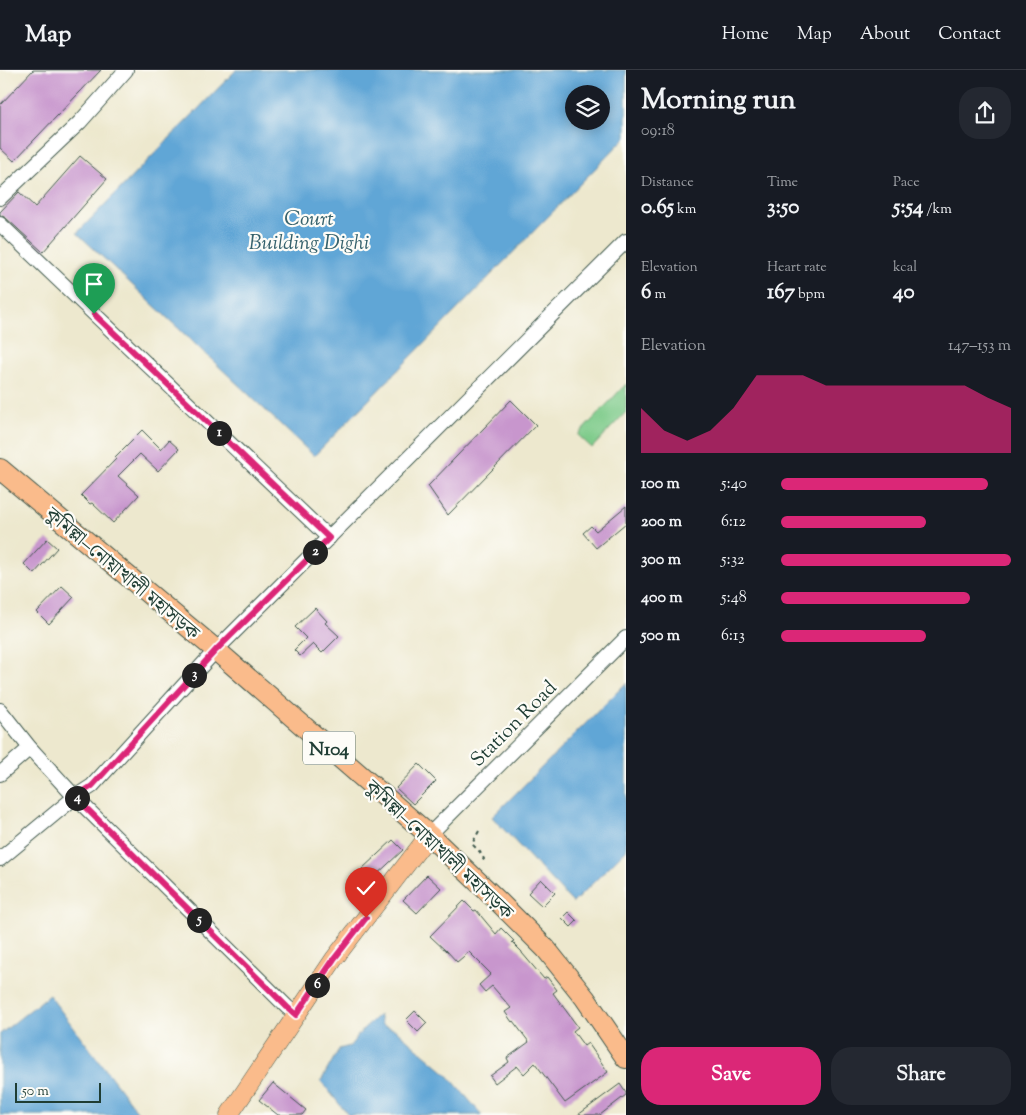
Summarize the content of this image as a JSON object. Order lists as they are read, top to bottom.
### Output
{
  "streets": {
    "highway": ["কুমিল্লা–নোয়াখালী মহাসড়ক", "N104"],
    "street": ["Station Road"]
  },
  "crossings": [
    ["কুমিল্লা–নোয়াখালী মহাসড়ক", "Station Road"]
  ],
  "water": ["Court Building Dighi"],
  "scale_bar": "50 m",
  "page": {
    "header": "Map",
    "nav": [
      "Home",
      "Map",
      "About",
      "Contact"
    ],
    "heading": ["Morning run", "09:18"],
    "stats": [
      ["Distance", "0.65 km"],
      ["Time", "3:50"],
      ["Pace", "5:54 /km"],
      ["Elevation", "6 m"],
      ["Heart rate", "167 bpm"],
      ["kcal", "40"]
    ],
    "chart": ["Elevation", "147–153 m"],
    "pins": [
      "1",
      "2",
      "3",
      "4",
      "5",
      "6"
    ],
    "list": [
      {
        "name": "100 m",
        "note": "5:40"
      },
      {
        "name": "200 m",
        "note": "6:12"
      },
      {
        "name": "300 m",
        "note": "5:32"
      },
      {
        "name": "400 m",
        "note": "5:48"
      },
      {
        "name": "500 m",
        "note": "6:13"
      }
    ],
    "buttons": ["Save", "Share"],
    "scale": "50 m"
  }
}
